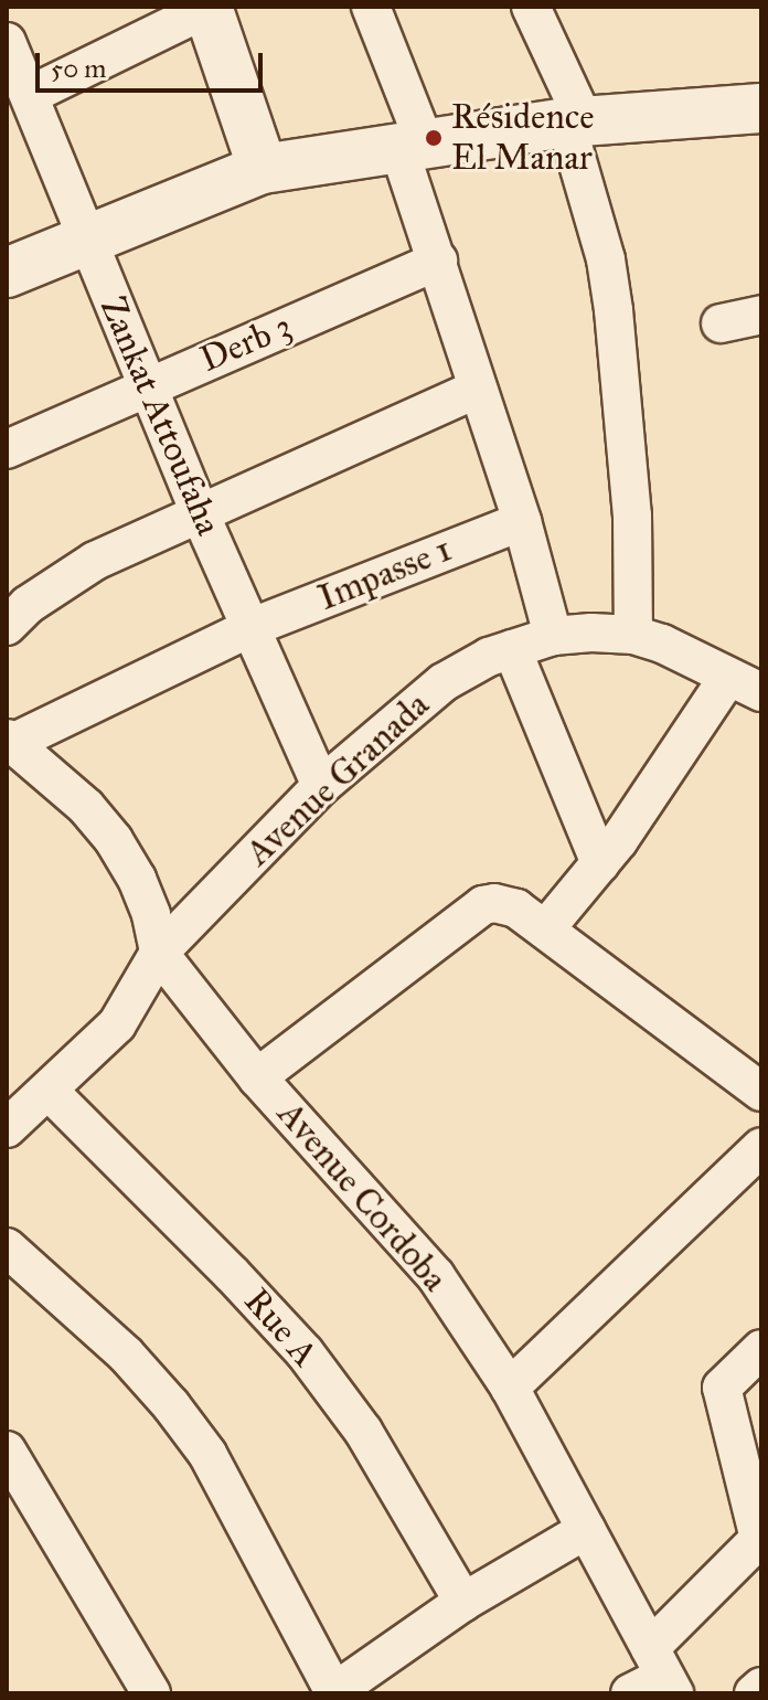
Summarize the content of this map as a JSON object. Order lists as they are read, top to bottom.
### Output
{
  "streets": {
    "street": [
      "Derb 3",
      "Zankat Attoufaha",
      "Impasse 1",
      "Avenue Granada",
      "Avenue Cordoba",
      "Rue A"
    ]
  },
  "crossings": [
    ["Derb 3", "Zankat Attoufaha"],
    ["Zankat Attoufaha", "Impasse 1"],
    ["Zankat Attoufaha", "Avenue Granada"],
    ["Impasse 1", "Avenue Cordoba"],
    ["Avenue Granada", "Avenue Cordoba"],
    ["Avenue Granada", "Rue A"]
  ],
  "places": ["Résidence El Manar"],
  "scale_bar": "50 m"
}
